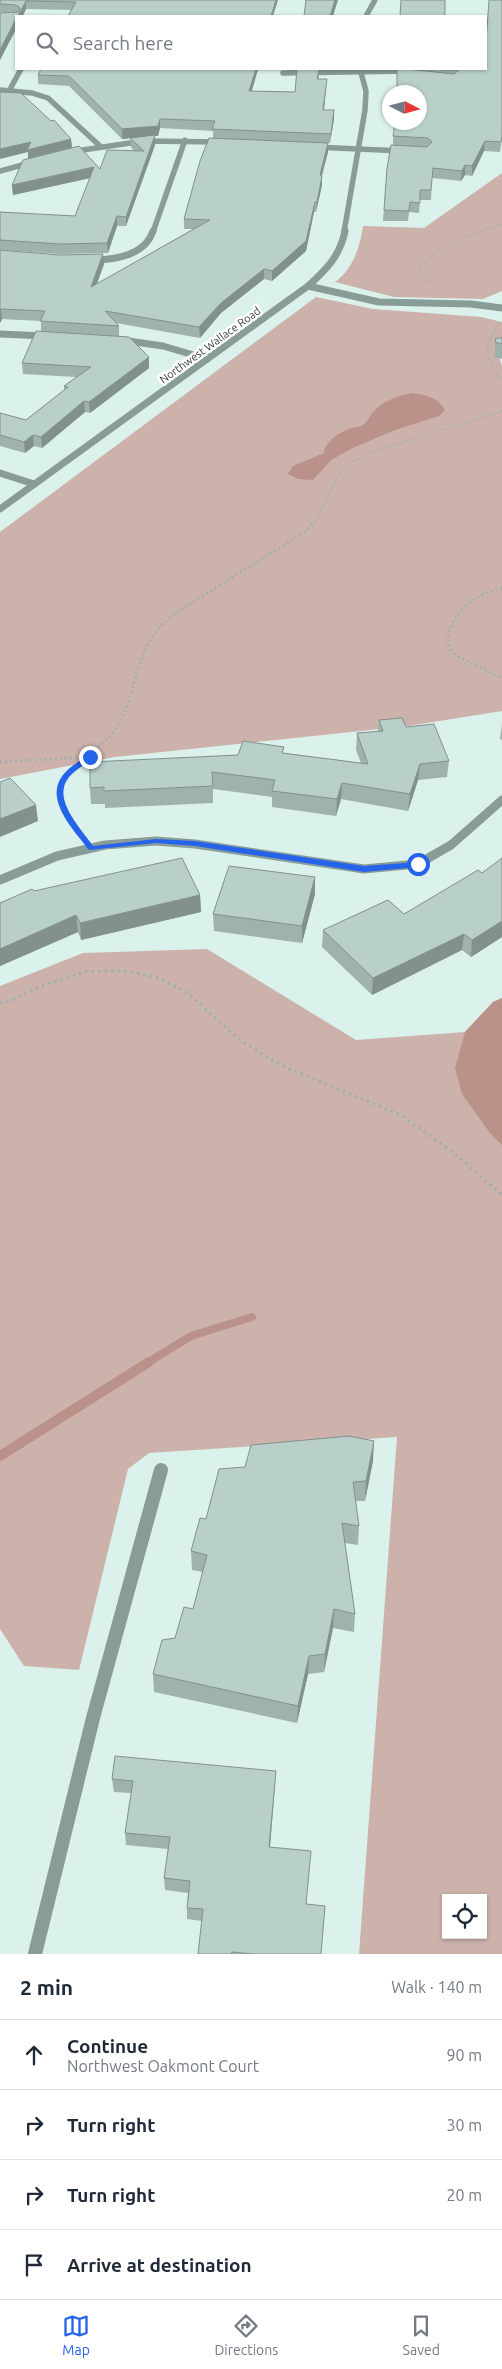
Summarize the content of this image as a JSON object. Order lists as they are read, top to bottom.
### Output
{
  "streets": {
    "street": ["Northwest Wallace Road"]
  },
  "north": "right",
  "page": {
    "search": "Search here",
    "heading": ["2 min", "Walk · 140 m"],
    "list": [
      ["Continue", "Northwest Oakmont Court", "90 m"],
      ["Turn right", "30 m"],
      ["Turn right", "20 m"],
      "Arrive at destination"
    ],
    "nav": ["Map", "Directions", "Saved"]
  }
}
